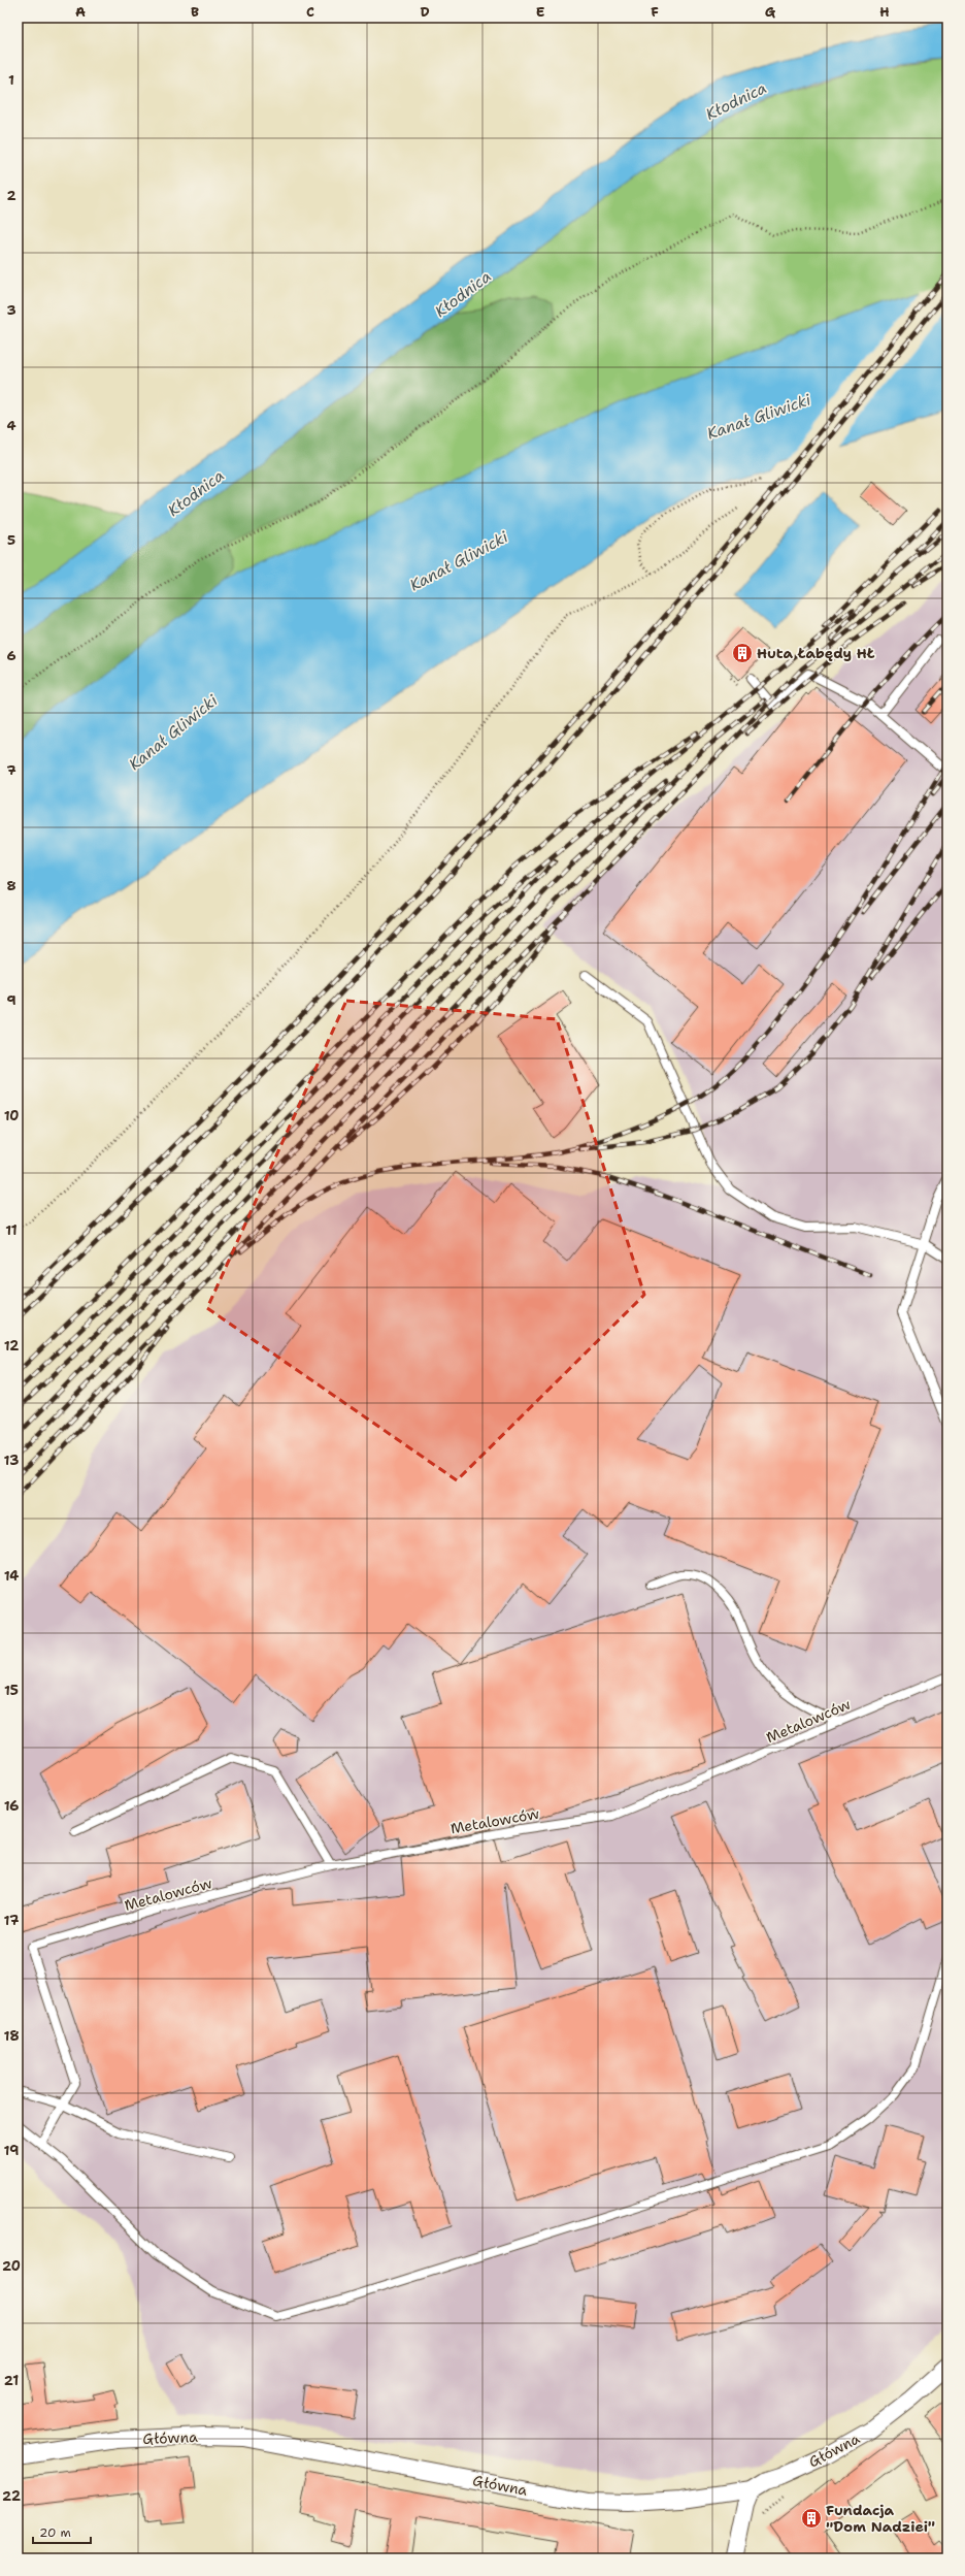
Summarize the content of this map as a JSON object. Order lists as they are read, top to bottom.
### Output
{
  "streets": {
    "street": ["Główna"],
    "lane": ["Metalowców"]
  },
  "water": ["Kłodnica", "Kanał Gliwicki"],
  "places": {
    "building": ["Huta Łabędy HŁ", "Fundacja \"Dom Nadziei\""]
  },
  "scale_bar": "20 m",
  "grid": {
    "columns": [
      "A",
      "B",
      "C",
      "D",
      "E",
      "F",
      "G",
      "H"
    ],
    "rows": [
      "1",
      "2",
      "3",
      "4",
      "5",
      "6",
      "7",
      "8",
      "9",
      "10",
      "11",
      "12",
      "13",
      "14",
      "15",
      "16",
      "17",
      "18",
      "19",
      "20",
      "21",
      "22"
    ]
  }
}
